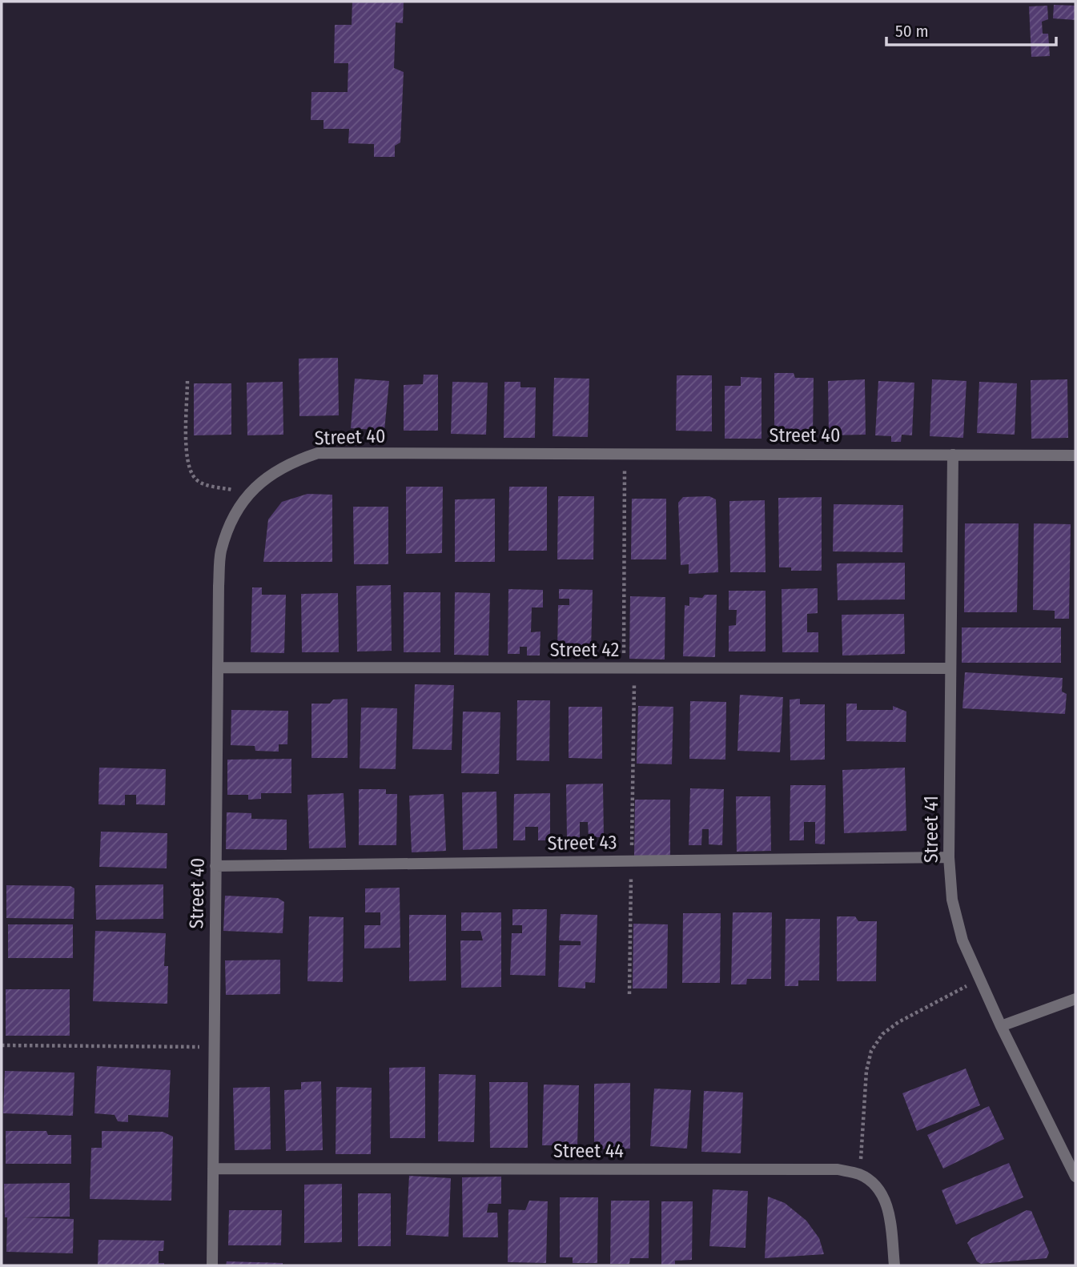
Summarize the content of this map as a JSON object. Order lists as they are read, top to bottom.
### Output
{
  "streets": {
    "street": [
      "Street 40",
      "Street 42",
      "Street 41",
      "Street 43",
      "Street 44"
    ]
  },
  "crossings": [
    ["Street 40", "Street 42"],
    ["Street 40", "Street 41"],
    ["Street 40", "Street 43"],
    ["Street 40", "Street 44"],
    ["Street 42", "Street 41"],
    ["Street 41", "Street 43"]
  ],
  "scale_bar": "50 m"
}
